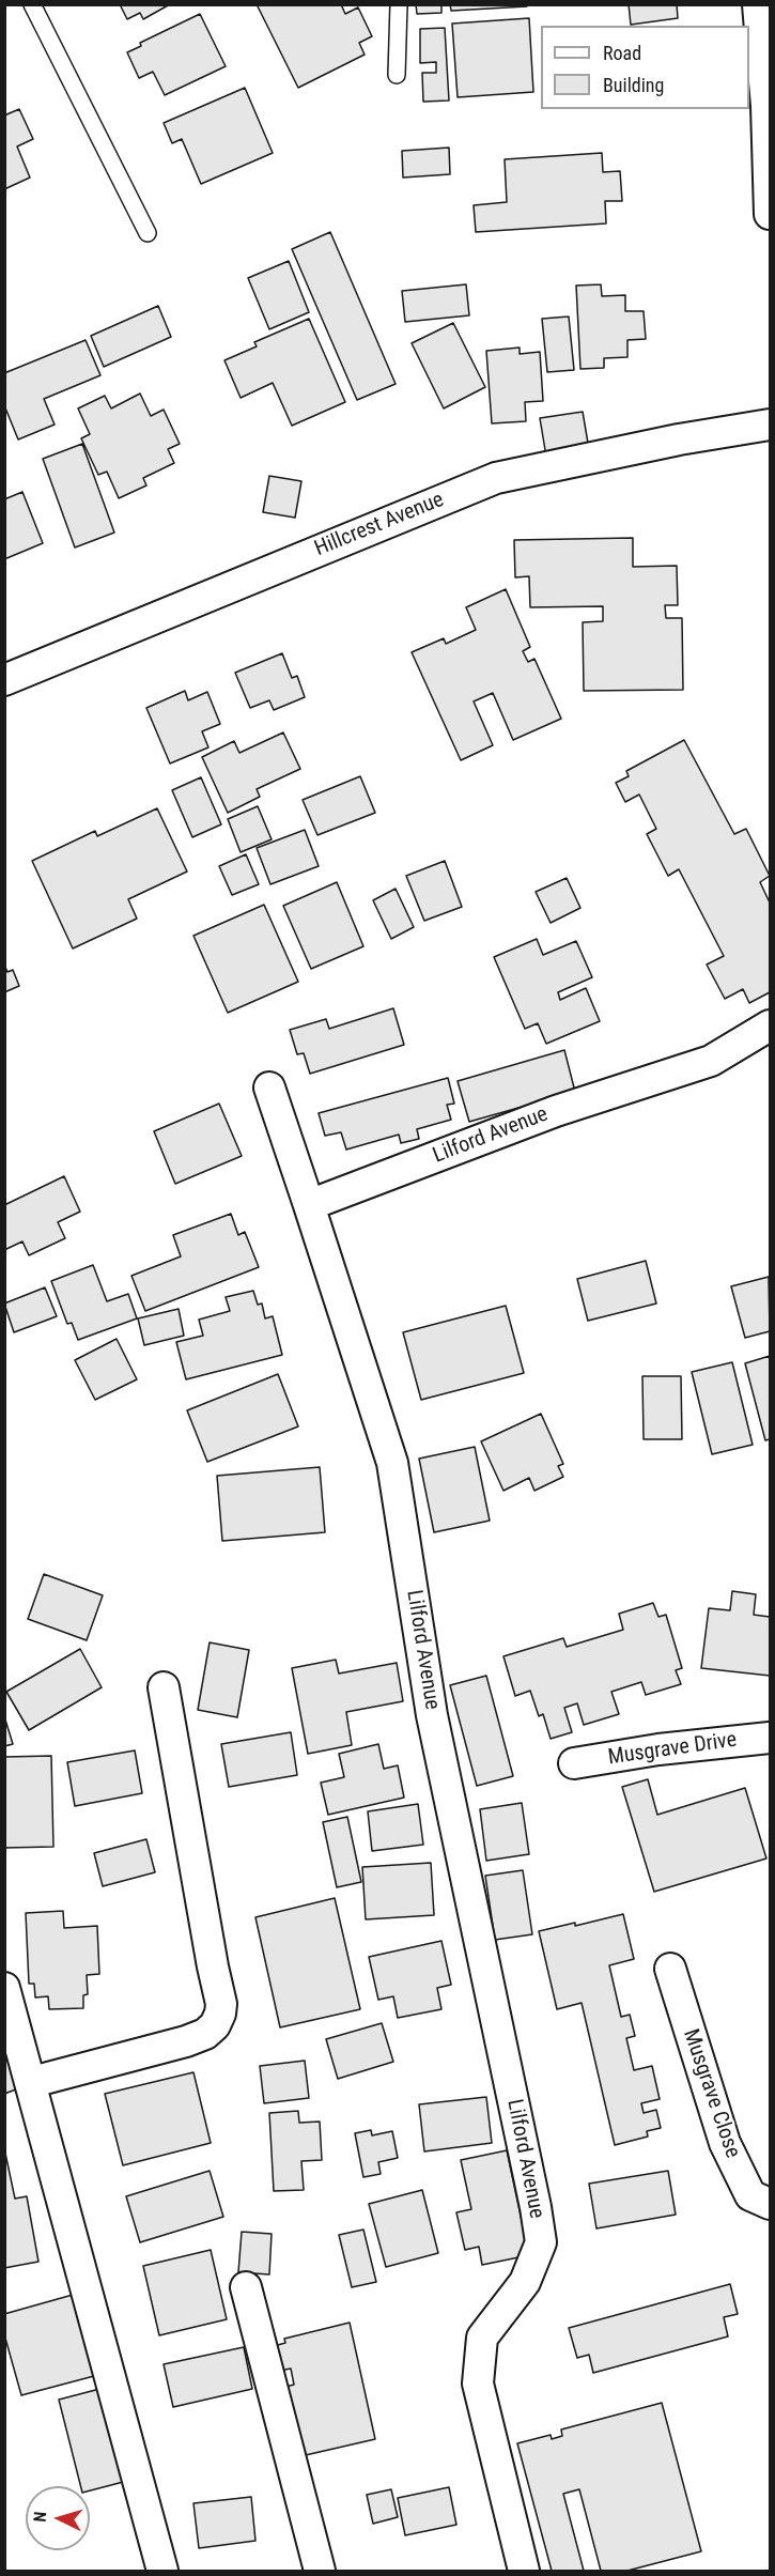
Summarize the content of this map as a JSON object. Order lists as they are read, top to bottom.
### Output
{
  "streets": {
    "street": [
      "Hillcrest Avenue",
      "Lilford Avenue",
      "Musgrave Drive",
      "Musgrave Close"
    ]
  },
  "legend": ["Road", "Building"],
  "north": "left"
}
